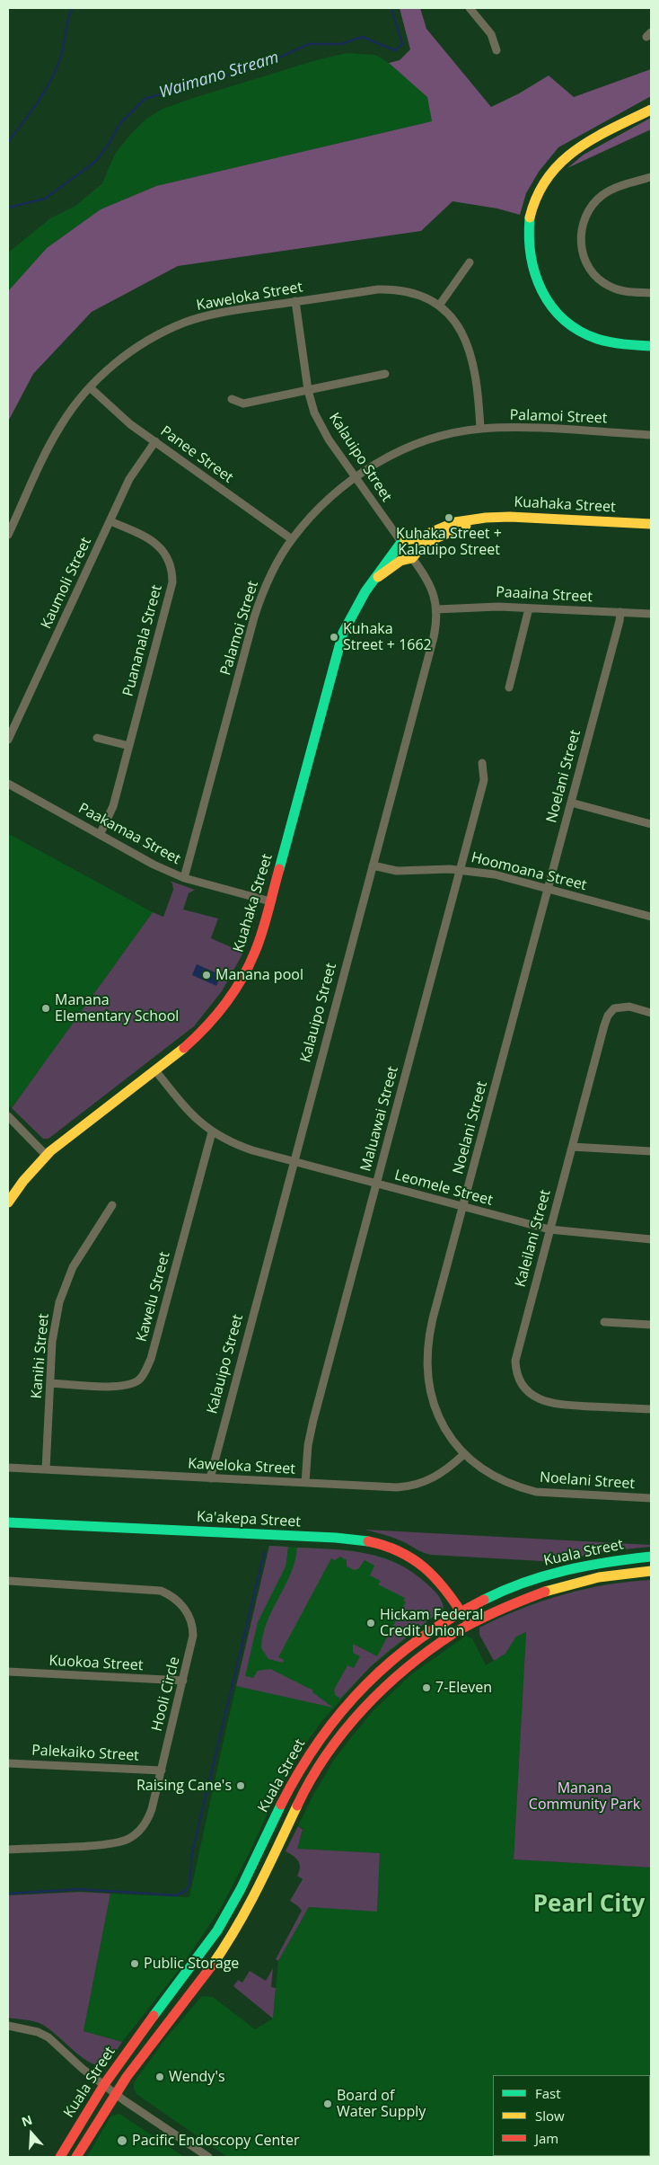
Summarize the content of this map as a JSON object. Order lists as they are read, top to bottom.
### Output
{
  "streets": {
    "main road": ["Kuahaka Street", "Ka'akepa Street", "Kuala Street"],
    "street": [
      "Kaweloka Street",
      "Palamoi Street",
      "Panee Street",
      "Kalauipo Street",
      "Kaumoli Street",
      "Paaaina Street",
      "Puananala Street",
      "Noelani Street",
      "Paakamaa Street",
      "Hoomoana Street",
      "Maluawai Street",
      "Leomele Street",
      "Kaleilani Street",
      "Kawelu Street",
      "Kanihi Street",
      "Kuokoa Street",
      "Hooli Circle",
      "Palekaiko Street"
    ]
  },
  "crossings": [
    ["Kaweloka Street", "Palamoi Street"],
    ["Kaweloka Street", "Panee Street"],
    ["Kaweloka Street", "Kalauipo Street"],
    ["Kaweloka Street", "Noelani Street"],
    ["Kaweloka Street", "Maluawai Street"],
    ["Kaweloka Street", "Kanihi Street"],
    ["Palamoi Street", "Panee Street"],
    ["Palamoi Street", "Kalauipo Street"],
    ["Palamoi Street", "Paakamaa Street"],
    ["Panee Street", "Kaumoli Street"],
    ["Kalauipo Street", "Kuahaka Street"],
    ["Kalauipo Street", "Paaaina Street"],
    ["Kalauipo Street", "Hoomoana Street"],
    ["Kalauipo Street", "Leomele Street"],
    ["Kuahaka Street", "Paakamaa Street"],
    ["Kuahaka Street", "Leomele Street"],
    ["Kaumoli Street", "Puananala Street"],
    ["Paaaina Street", "Noelani Street"],
    ["Puananala Street", "Paakamaa Street"],
    ["Noelani Street", "Hoomoana Street"],
    ["Noelani Street", "Leomele Street"],
    ["Hoomoana Street", "Maluawai Street"],
    ["Maluawai Street", "Leomele Street"],
    ["Leomele Street", "Kaleilani Street"],
    ["Leomele Street", "Kawelu Street"],
    ["Kawelu Street", "Kanihi Street"],
    ["Ka'akepa Street", "Kuala Street"],
    ["Kuokoa Street", "Hooli Circle"],
    ["Hooli Circle", "Palekaiko Street"]
  ],
  "districts": ["Pearl City"],
  "water": ["Waimano Stream"],
  "parks": ["Manana Community Park"],
  "places": [
    "Kuhaka Street + Kalauipo Street",
    "Kuhaka Street + 1662",
    "Manana pool",
    "Manana Elementary School",
    "Hickam Federal Credit Union",
    "7-Eleven",
    "Raising Cane's",
    "Public Storage",
    "Wendy's",
    "Board of Water Supply",
    "Pacific Endoscopy Center"
  ],
  "legend": ["Fast", "Slow", "Jam"],
  "north": "top"
}
